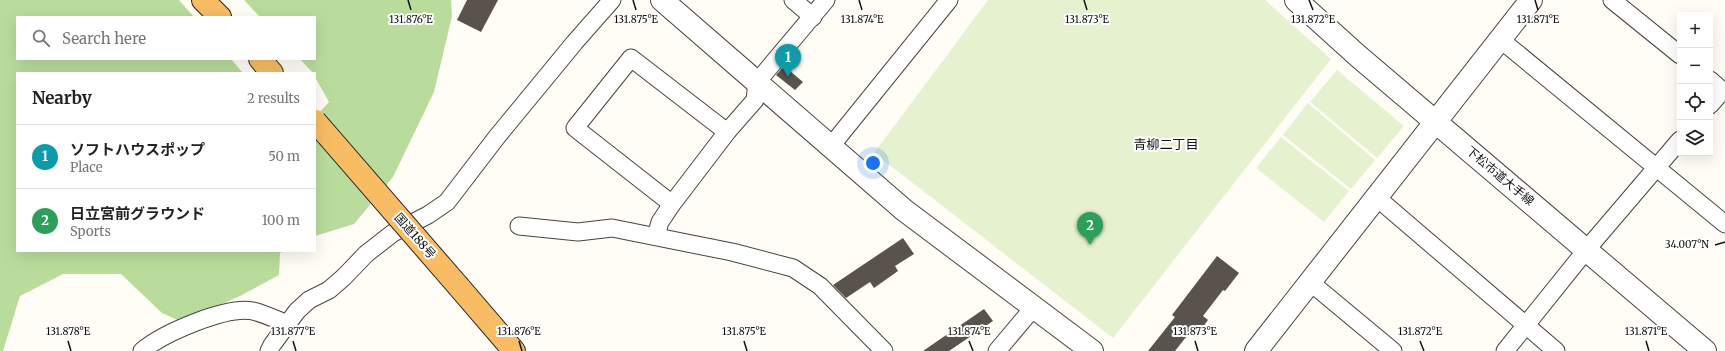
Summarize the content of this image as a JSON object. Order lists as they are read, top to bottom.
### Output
{
  "streets": {
    "highway": ["国道188号"],
    "street": ["下松市道大手線"]
  },
  "districts": ["青柳二丁目"],
  "page": {
    "map_buttons": ["+", "−"],
    "search": "Search here",
    "pins": ["1", "2"],
    "heading": ["Nearby", "2 results"],
    "list": [
      {
        "mark": "1",
        "name": "ソフトハウスポップ",
        "note": "Place",
        "value": "50 m"
      },
      {
        "mark": "2",
        "name": "日立宮前グラウンド",
        "note": "Sports",
        "value": "100 m"
      }
    ]
  },
  "coordinates": [
    "131.876°E",
    "131.875°E",
    "131.874°E",
    "131.873°E",
    "131.872°E",
    "131.871°E",
    "34.007°N",
    "131.878°E",
    "131.877°E"
  ]
}
